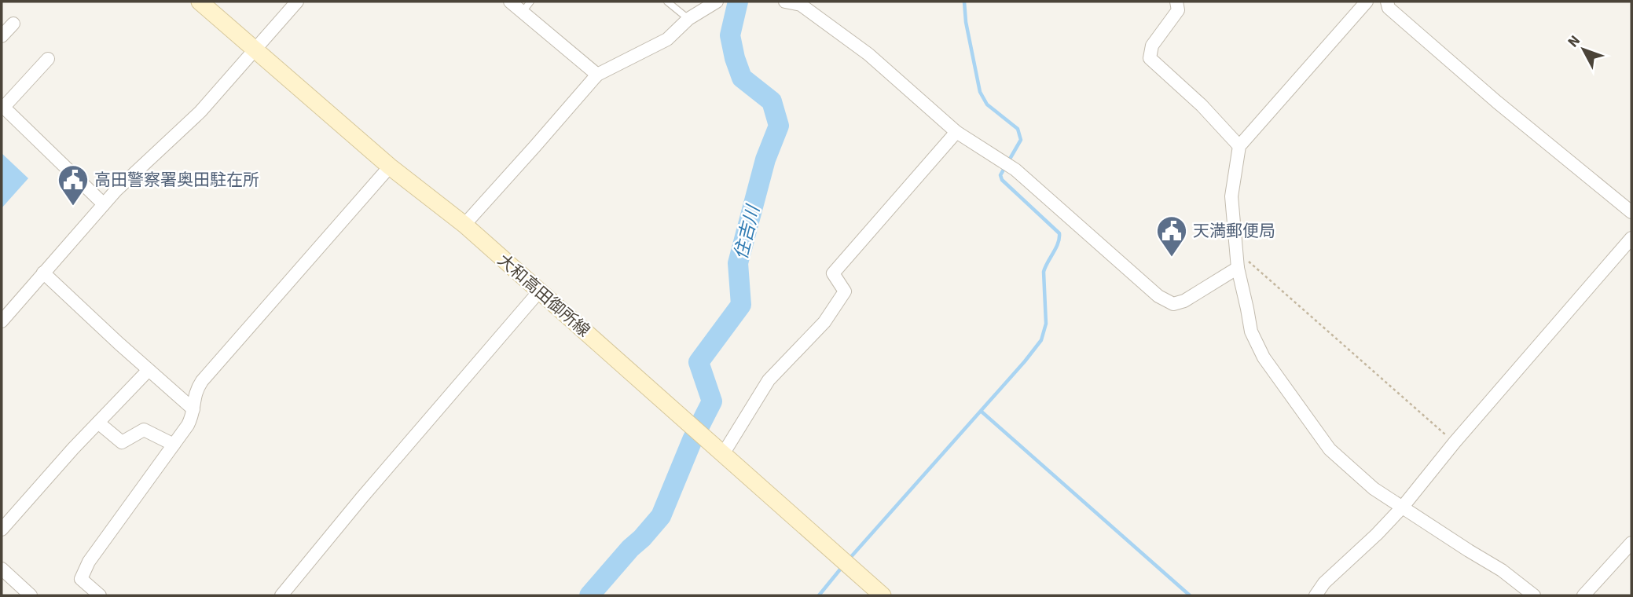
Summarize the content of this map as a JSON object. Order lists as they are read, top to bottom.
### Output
{
  "streets": {
    "main road": ["大和高田御所線"]
  },
  "water": ["住吉川"],
  "places": {
    "public building": ["高田警察署奥田駐在所", "天満郵便局"]
  },
  "north": "top left"
}
